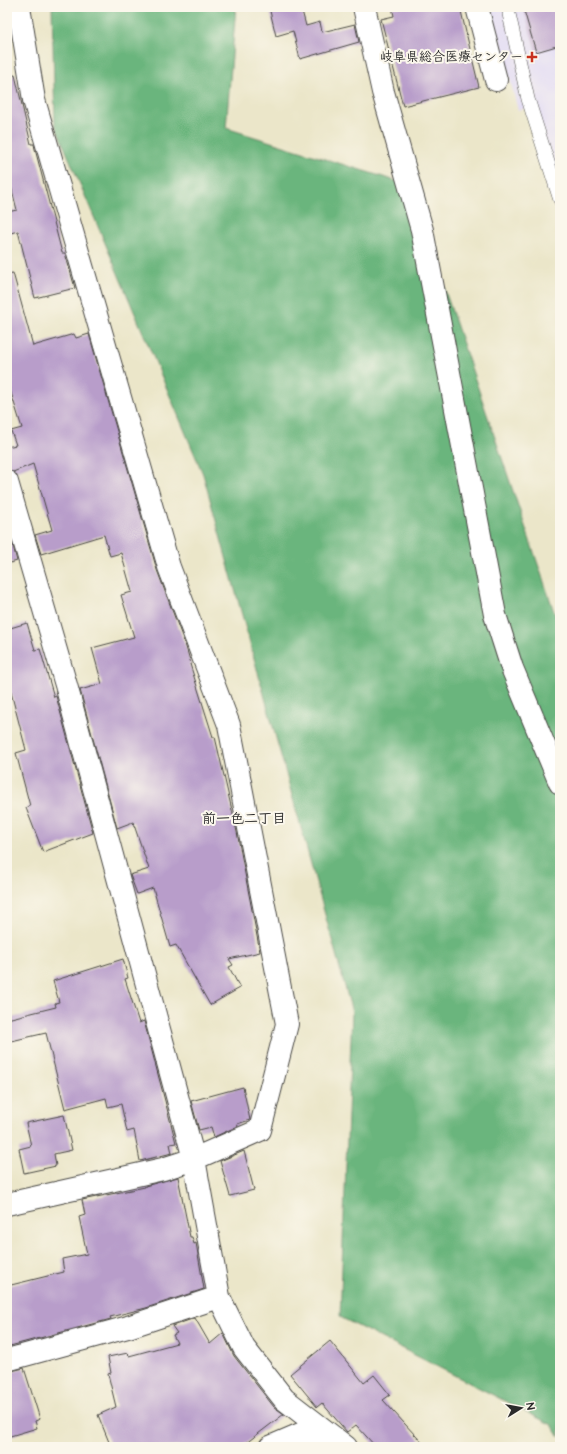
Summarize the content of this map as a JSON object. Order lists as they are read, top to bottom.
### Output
{
  "districts": ["前一色二丁目"],
  "places": {
    "health": ["岐阜県総合医療センター"]
  },
  "north": "right"
}
